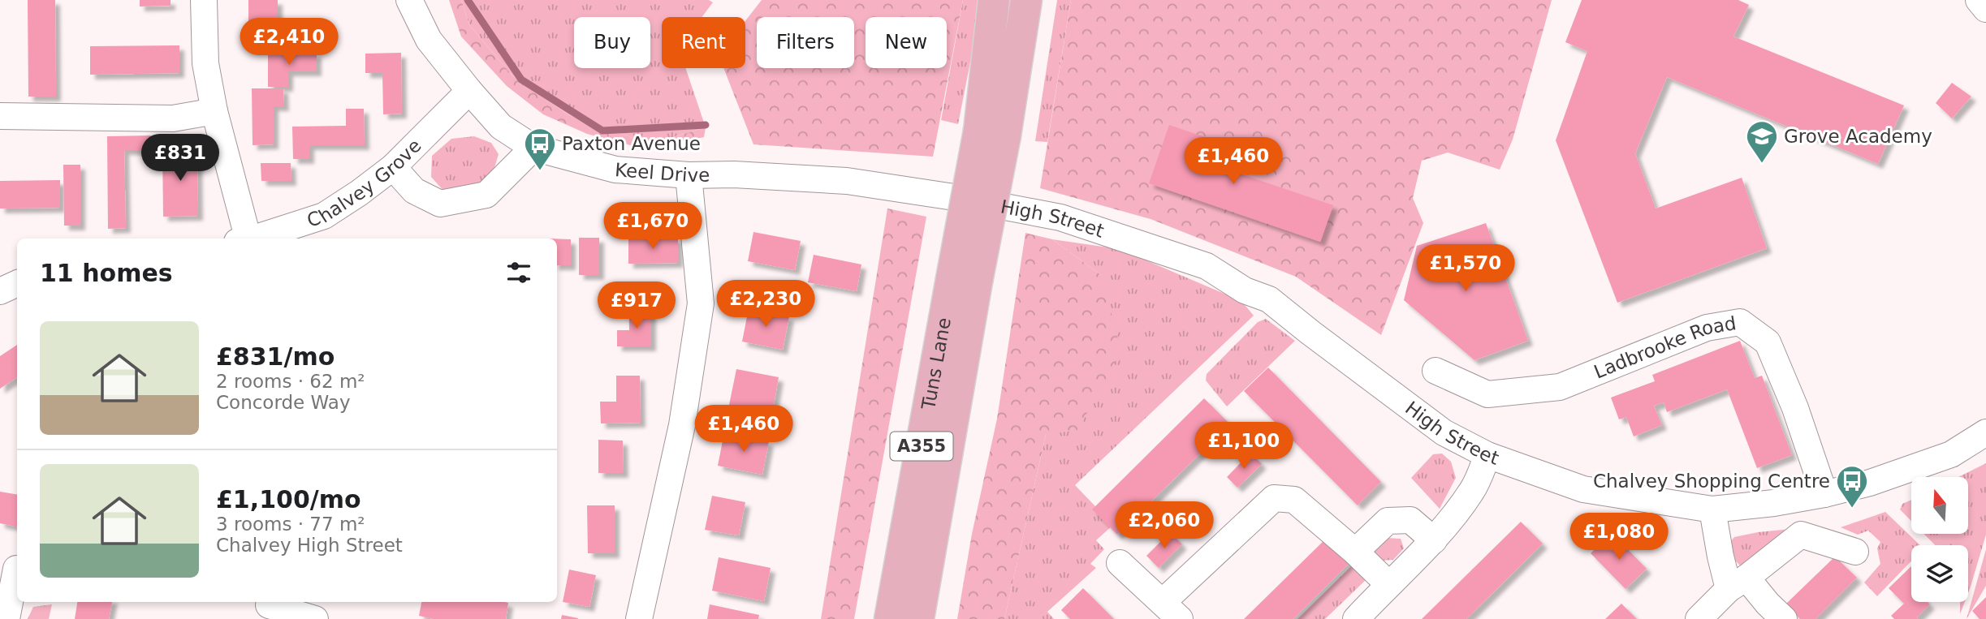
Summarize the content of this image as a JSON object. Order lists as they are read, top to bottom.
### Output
{
  "streets": {
    "main road": ["Tuns Lane", "A355"],
    "street": [
      "Keel Drive",
      "Chalvey Grove",
      "High Street",
      "Ladbrooke Road"
    ]
  },
  "crossings": [
    ["Keel Drive", "Chalvey Grove"],
    ["Keel Drive", "High Street"],
    ["High Street", "Ladbrooke Road"],
    ["Tuns Lane", "A355"]
  ],
  "places": {
    "school or university": ["Grove Academy"],
    "bus stop": ["Paxton Avenue", "Chalvey Shopping Centre"]
  },
  "north": "top",
  "page": {
    "chip": [
      "Buy",
      "Rent",
      "Filters",
      "New"
    ],
    "price": [
      "£2,410",
      "£831",
      "£1,460",
      "£1,670",
      "£1,570",
      "£2,230",
      "£917",
      "£1,460",
      "£1,100",
      "£2,060",
      "£1,080"
    ],
    "heading": "11 homes",
    "list": [
      {
        "name": "£831/mo",
        "note": "2 rooms · 62 m² · Concorde Way"
      },
      {
        "name": "£1,100/mo",
        "note": "3 rooms · 77 m² · Chalvey High Street"
      }
    ]
  }
}
